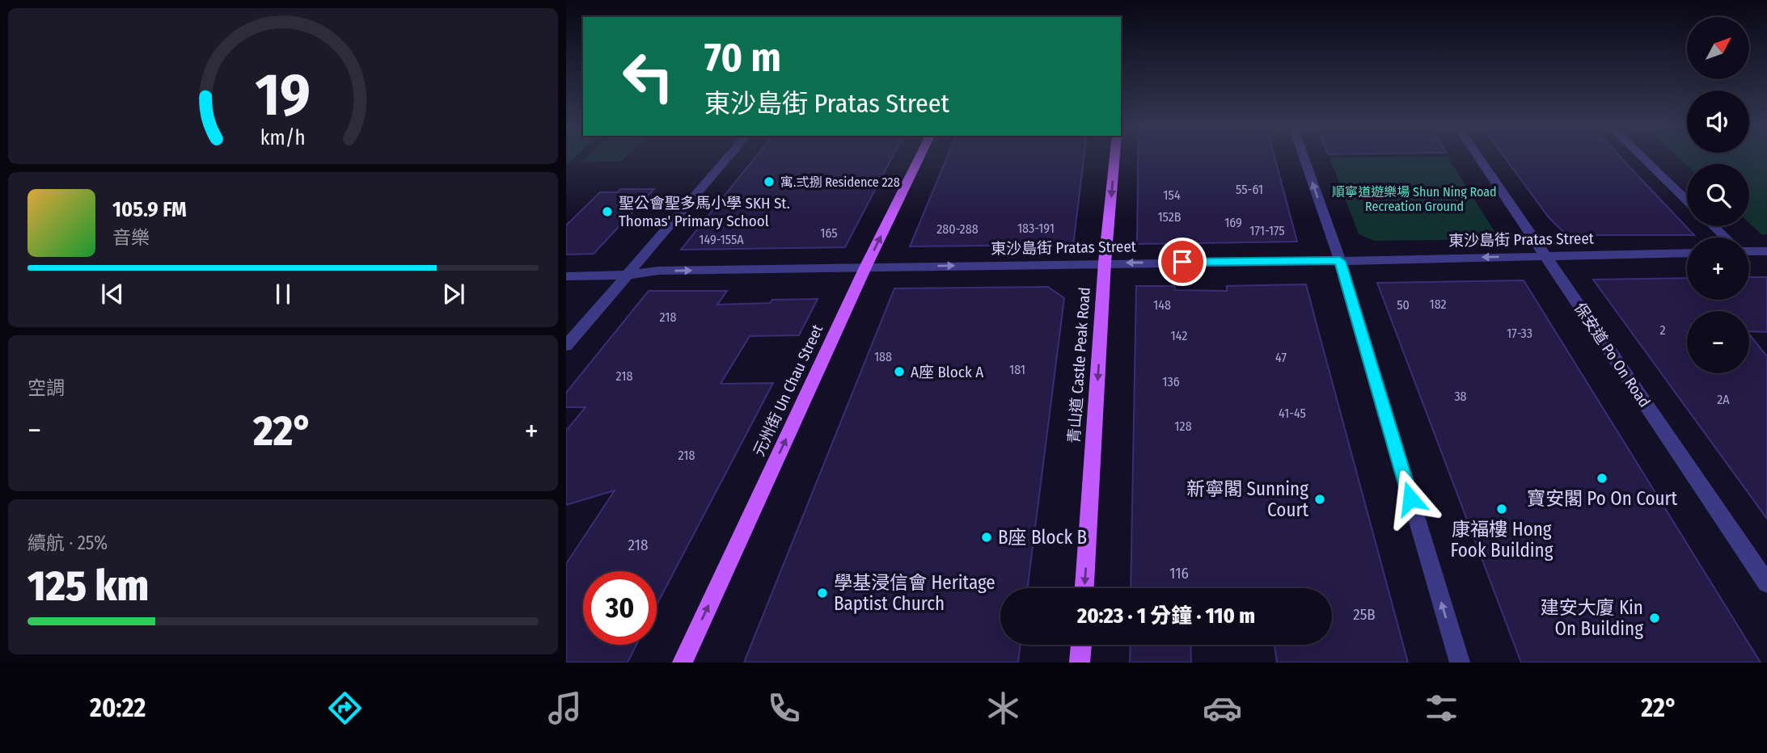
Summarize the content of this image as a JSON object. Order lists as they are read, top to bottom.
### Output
{
  "streets": {
    "main road": ["青山道 Castle Peak Road", "元州街 Un Chau Street"],
    "street": ["東沙島街 Pratas Street", "保安道 Po On Road"]
  },
  "crossings": [
    ["東沙島街 Pratas Street", "保安道 Po On Road"],
    ["東沙島街 Pratas Street", "青山道 Castle Peak Road"],
    ["東沙島街 Pratas Street", "元州街 Un Chau Street"]
  ],
  "one_way": ["青山道 Castle Peak Road", "元州街 Un Chau Street"],
  "parks": ["順寧道遊樂場 Shun Ning Road Recreation Ground"],
  "places": [
    "寓.弍捌 Residence 228",
    "聖公會聖多馬小學 SKH St. Thomas' Primary School",
    "A座 Block A",
    "寶安閣 Po On Court",
    "新寧閣 Sunning Court",
    "康福樓 Hong Fook Building",
    "B座 Block B",
    "學基浸信會 Heritage Baptist Church",
    "建安大廈 Kin On Building"
  ],
  "house_numbers": [
    "55-61",
    "154",
    "152B",
    "169",
    "183-191",
    "280-288",
    "171-175",
    "165",
    "149-155A",
    "182",
    "148",
    "50",
    "218",
    "2",
    "17-33",
    "142",
    "188",
    "47",
    "181",
    "218",
    "136",
    "38",
    "2A",
    "41-45",
    "128",
    "218",
    "218",
    "116",
    "25B"
  ],
  "north": "top right",
  "page": {
    "map_buttons": ["+", "−"],
    "turn": ["70 m", "東沙島街 Pratas Street"],
    "song": ["105.9 FM", "音樂"],
    "tile": [
      "空調",
      ["續航 · 25%", "125 km"]
    ],
    "heat": ["−", "22°", "+"],
    "limit": "30",
    "trip": "20:23 · 1 分鐘 · 110 m",
    "tabs": ["20:22", "22°"],
    "gauge": ["19", "km/h"]
  }
}
